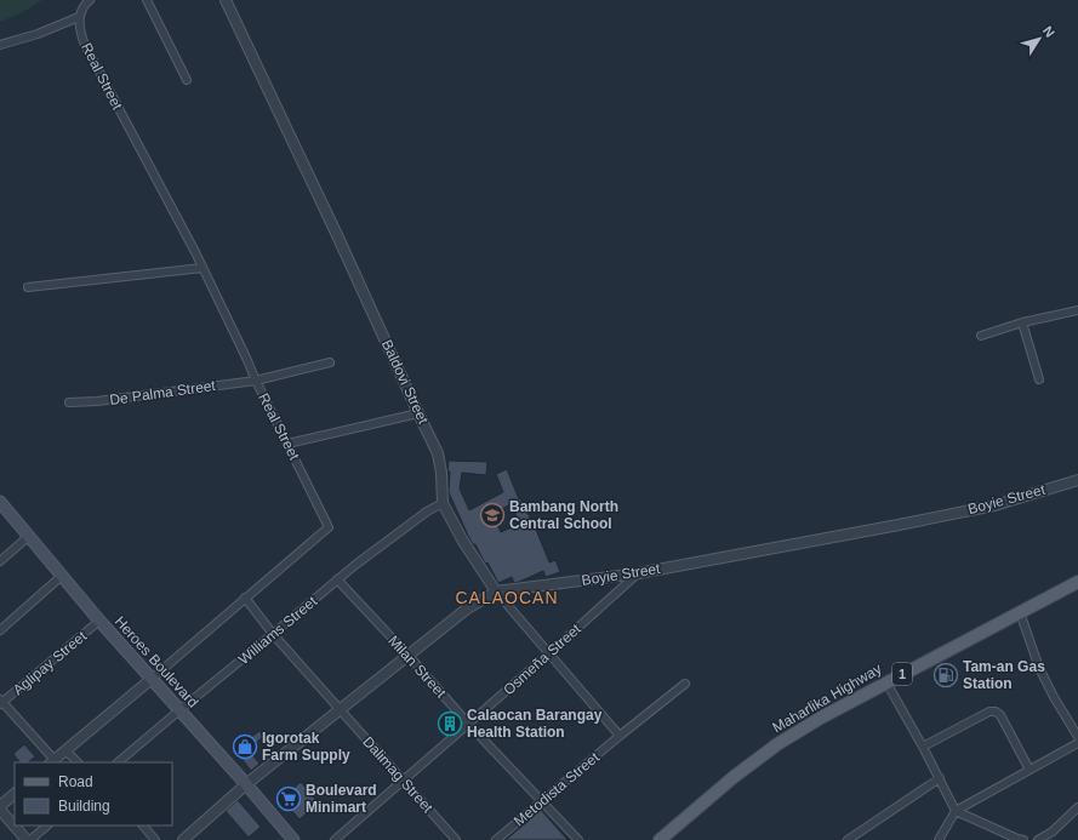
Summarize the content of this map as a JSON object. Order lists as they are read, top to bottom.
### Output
{
  "streets": {
    "main road": ["Heroes Boulevard", "1", "Maharlika Highway"],
    "street": [
      "Real Street",
      "Baldovi Street",
      "De Palma Street",
      "Boyie Street",
      "Williams Street",
      "Osmeña Street",
      "Aglipay Street",
      "Milan Street",
      "Dalimag Street",
      "Metodista Street"
    ]
  },
  "crossings": [
    ["Real Street", "De Palma Street"],
    ["Real Street", "Heroes Boulevard"],
    ["Real Street", "Dalimag Street"],
    ["Baldovi Street", "Boyie Street"],
    ["Baldovi Street", "Williams Street"],
    ["Baldovi Street", "Osmeña Street"],
    ["Baldovi Street", "Metodista Street"],
    ["Boyie Street", "Osmeña Street"],
    ["Boyie Street", "Heroes Boulevard"],
    ["Boyie Street", "Milan Street"],
    ["Boyie Street", "Dalimag Street"],
    ["Williams Street", "Heroes Boulevard"],
    ["Williams Street", "Milan Street"],
    ["Williams Street", "Dalimag Street"],
    ["Osmeña Street", "Milan Street"],
    ["Osmeña Street", "Dalimag Street"],
    ["Heroes Boulevard", "Aglipay Street"],
    ["Milan Street", "Metodista Street"]
  ],
  "districts": ["CALAOCAN"],
  "places": {
    "school or university": ["Bambang North Central School"],
    "fuel station": ["Tam-an Gas Station"],
    "building": ["Calaocan Barangay Health Station"],
    "shop": ["Igorotak Farm Supply"],
    "supermarket": ["Boulevard Minimart"]
  },
  "legend": ["Road", "Building"],
  "north": "top right"
}
